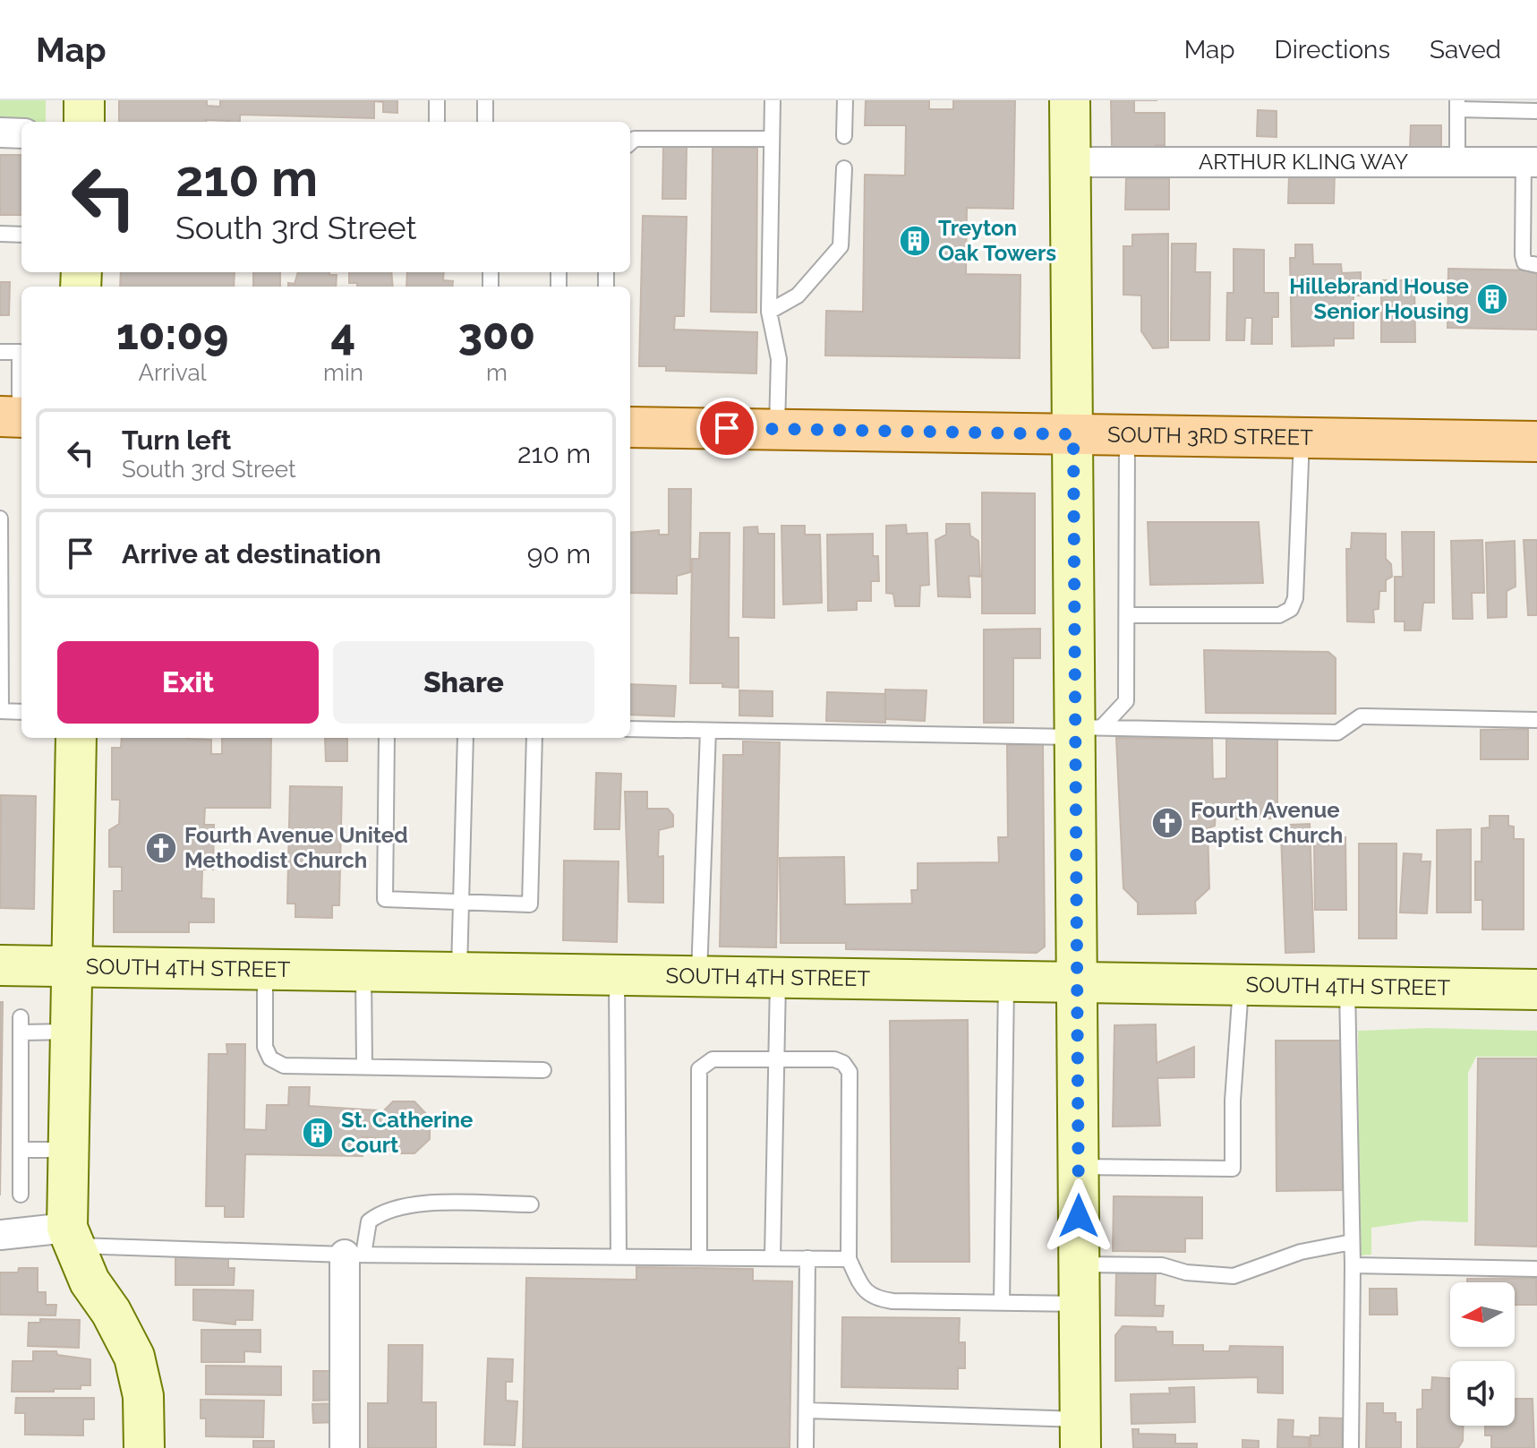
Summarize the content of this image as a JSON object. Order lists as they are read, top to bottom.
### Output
{
  "streets": {
    "main road": ["SOUTH 3RD STREET", "SOUTH 4TH STREET"],
    "street": ["ARTHUR KLING WAY"]
  },
  "places": {
    "building": ["Treyton Oak Towers", "Hillebrand House Senior Housing", "St. Catherine Court"],
    "church": ["Fourth Avenue Baptist Church", "Fourth Avenue United Methodist Church"]
  },
  "north": "left",
  "page": {
    "header": "Map",
    "nav": ["Map", "Directions", "Saved"],
    "turn": ["210 m", "South 3rd Street"],
    "eta": [
      "10:09",
      "Arrival",
      "4",
      "min",
      "300",
      "m"
    ],
    "list": [
      {
        "name": "Turn left",
        "note": "South 3rd Street",
        "value": "210 m"
      },
      {
        "name": "Arrive at destination",
        "value": "90 m"
      }
    ],
    "buttons": ["Exit", "Share"]
  }
}
